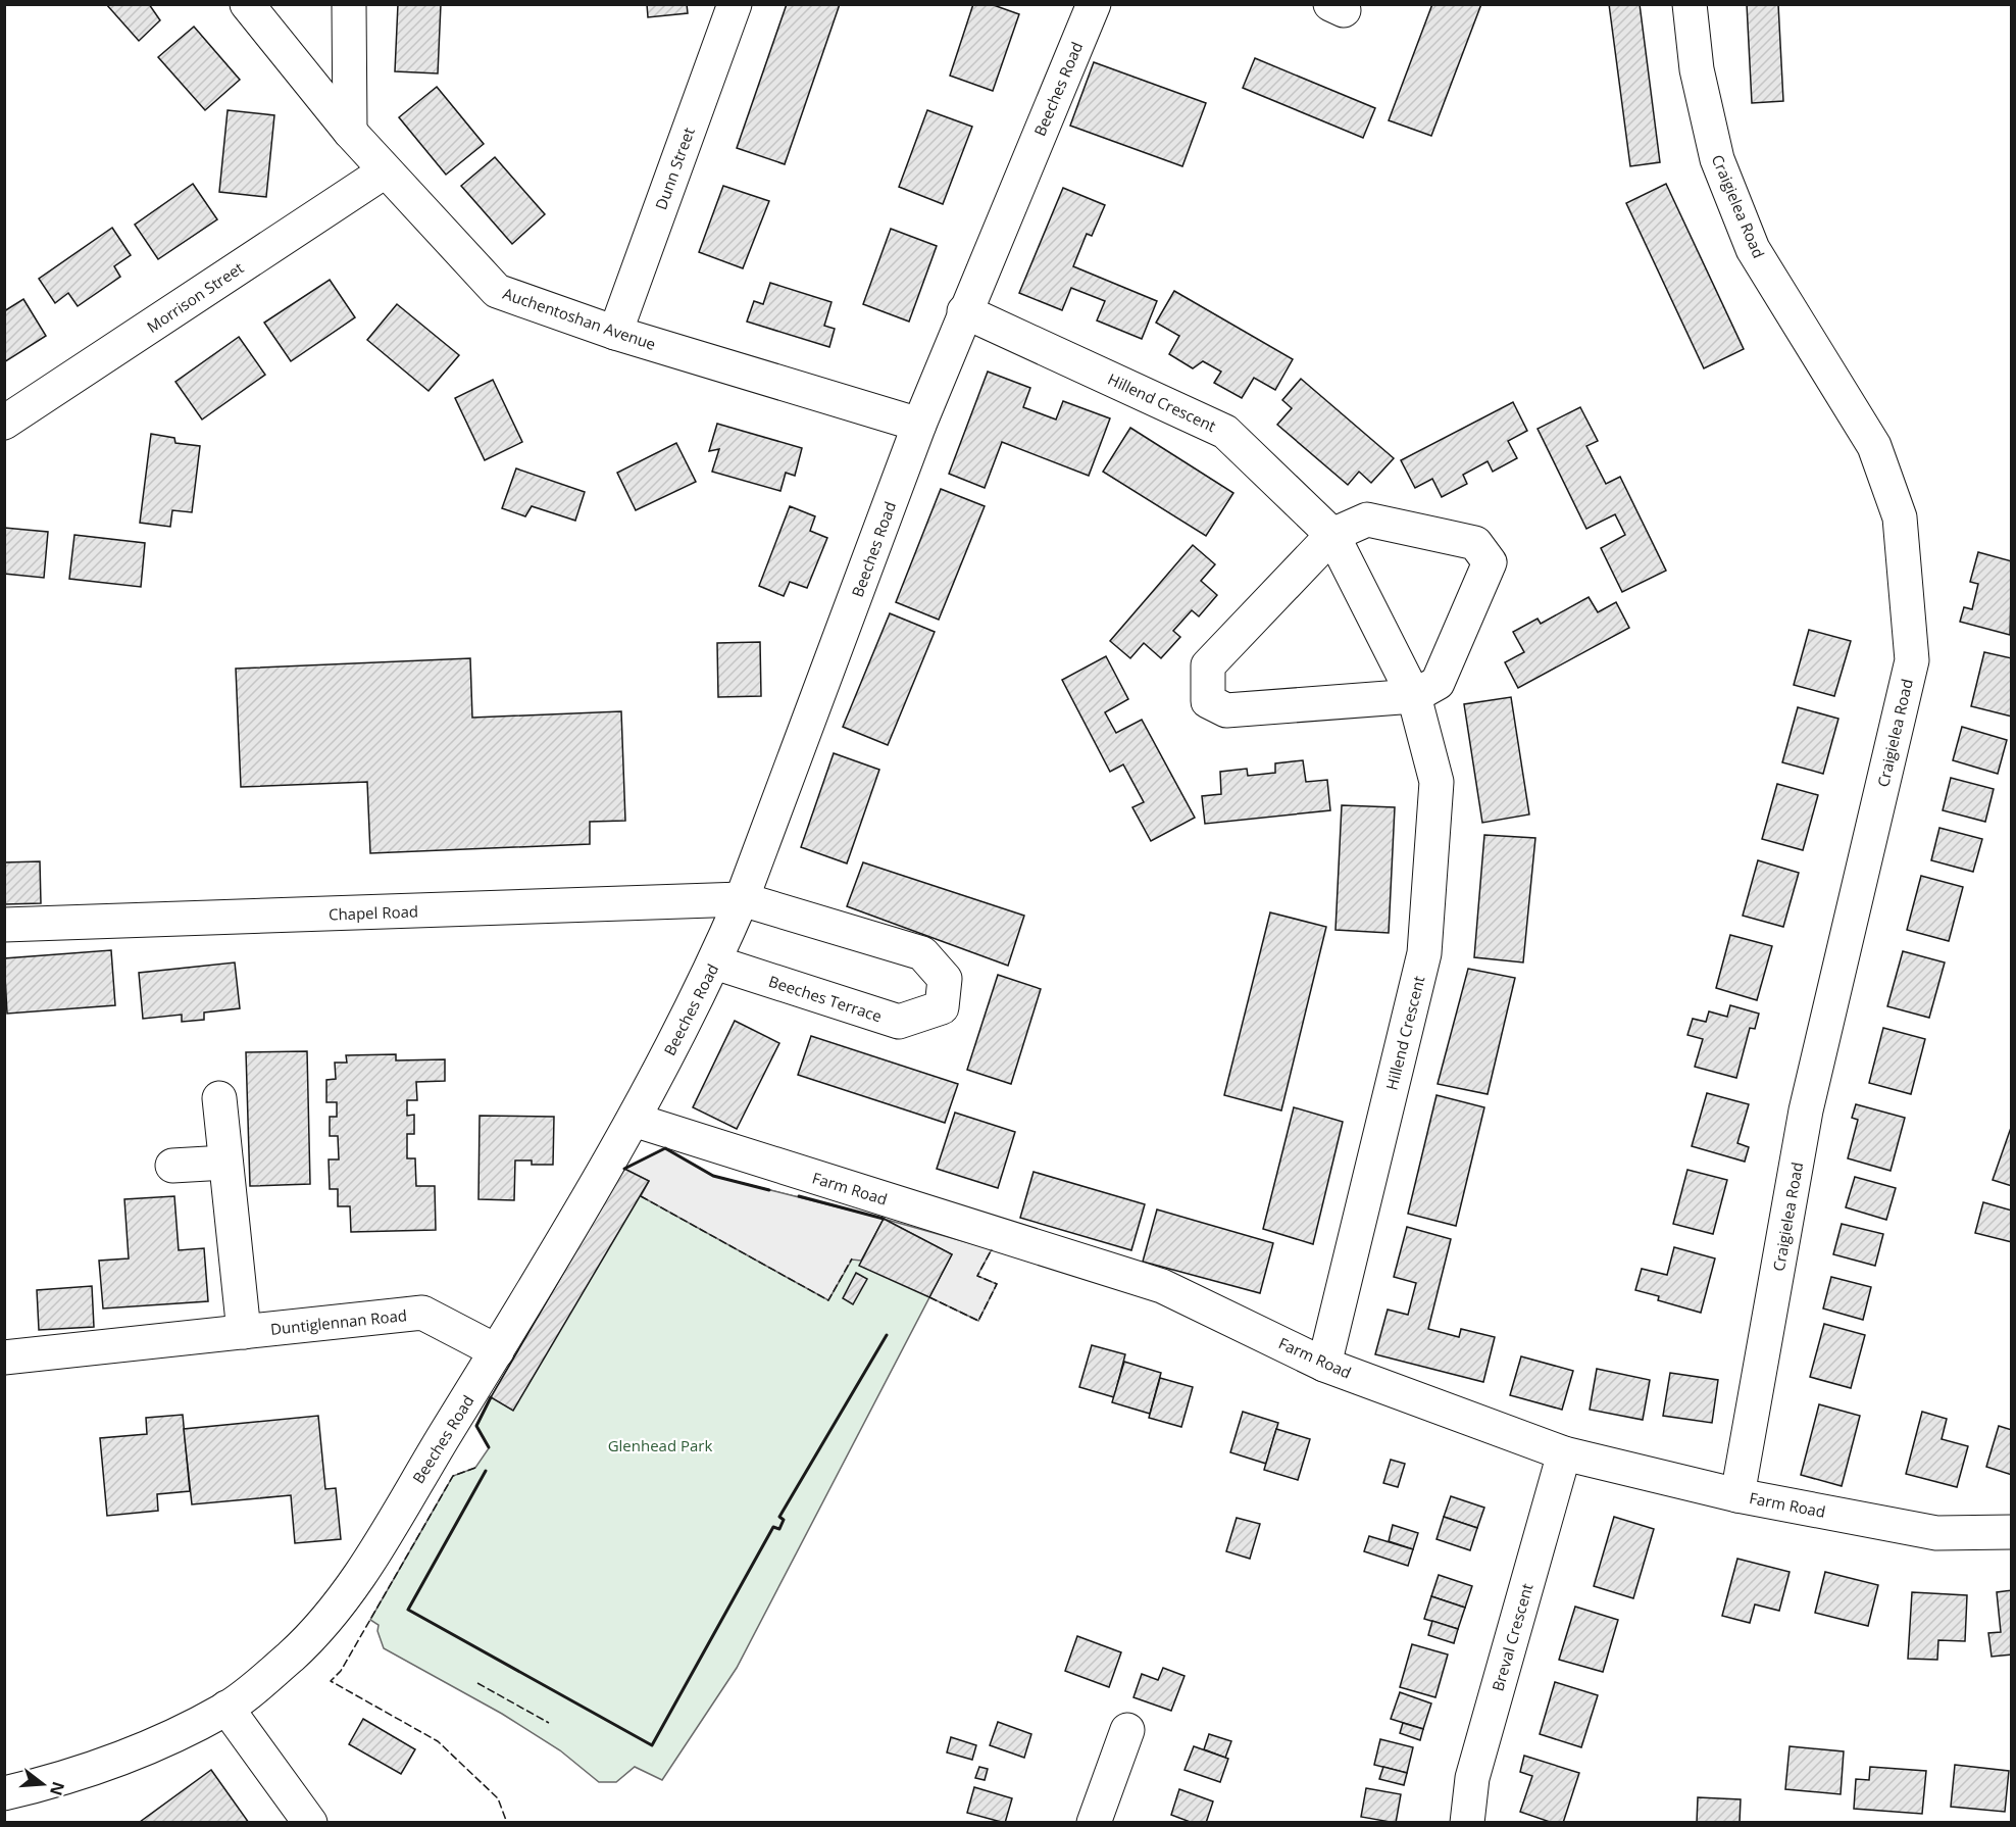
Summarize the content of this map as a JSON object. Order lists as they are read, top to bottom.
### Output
{
  "streets": {
    "street": [
      "Beeches Road",
      "Dunn Street",
      "Craigielea Road",
      "Morrison Street",
      "Auchentoshan Avenue",
      "Hillend Crescent",
      "Chapel Road",
      "Beeches Terrace",
      "Farm Road",
      "Duntiglennan Road",
      "Breval Crescent"
    ]
  },
  "crossings": [
    ["Beeches Road", "Auchentoshan Avenue"],
    ["Beeches Road", "Hillend Crescent"],
    ["Beeches Road", "Chapel Road"],
    ["Beeches Road", "Beeches Terrace"],
    ["Beeches Road", "Farm Road"],
    ["Beeches Road", "Duntiglennan Road"],
    ["Dunn Street", "Auchentoshan Avenue"],
    ["Craigielea Road", "Farm Road"],
    ["Morrison Street", "Auchentoshan Avenue"],
    ["Hillend Crescent", "Farm Road"],
    ["Chapel Road", "Beeches Terrace"],
    ["Farm Road", "Breval Crescent"]
  ],
  "parks": ["Glenhead Park"],
  "north": "right"
}
